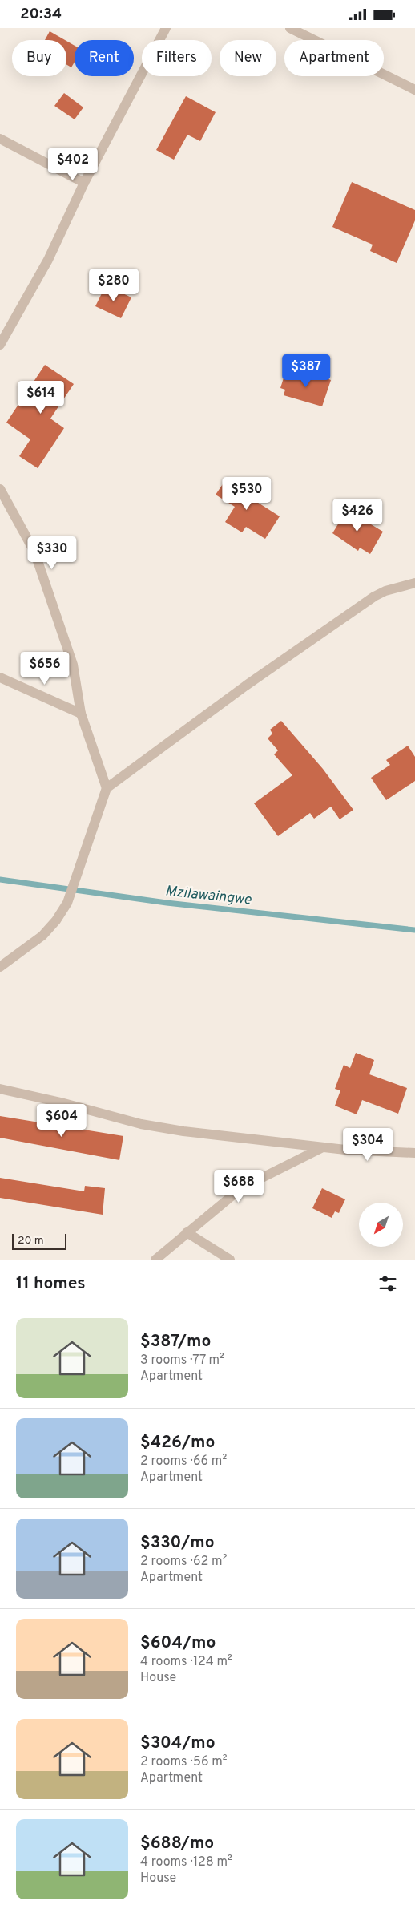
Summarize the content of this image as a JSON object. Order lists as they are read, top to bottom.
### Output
{
  "water": ["Mzilawaingwe"],
  "scale_bar": "20 m",
  "north": "bottom left",
  "page": {
    "status": "20:34",
    "chip": [
      "Buy",
      "Rent",
      "Filters",
      "New",
      "Apartment"
    ],
    "price": [
      "$402",
      "$280",
      "$387",
      "$614",
      "$530",
      "$426",
      "$330",
      "$656",
      "$604",
      "$304",
      "$688"
    ],
    "scale": "20 m",
    "heading": "11 homes",
    "list": [
      {
        "name": "$387/mo",
        "note": "3 rooms · 77 m² · Apartment"
      },
      {
        "name": "$426/mo",
        "note": "2 rooms · 66 m² · Apartment"
      },
      {
        "name": "$330/mo",
        "note": "2 rooms · 62 m² · Apartment"
      },
      {
        "name": "$604/mo",
        "note": "4 rooms · 124 m² · House"
      },
      {
        "name": "$304/mo",
        "note": "2 rooms · 56 m² · Apartment"
      },
      {
        "name": "$688/mo",
        "note": "4 rooms · 128 m² · House"
      }
    ]
  }
}
